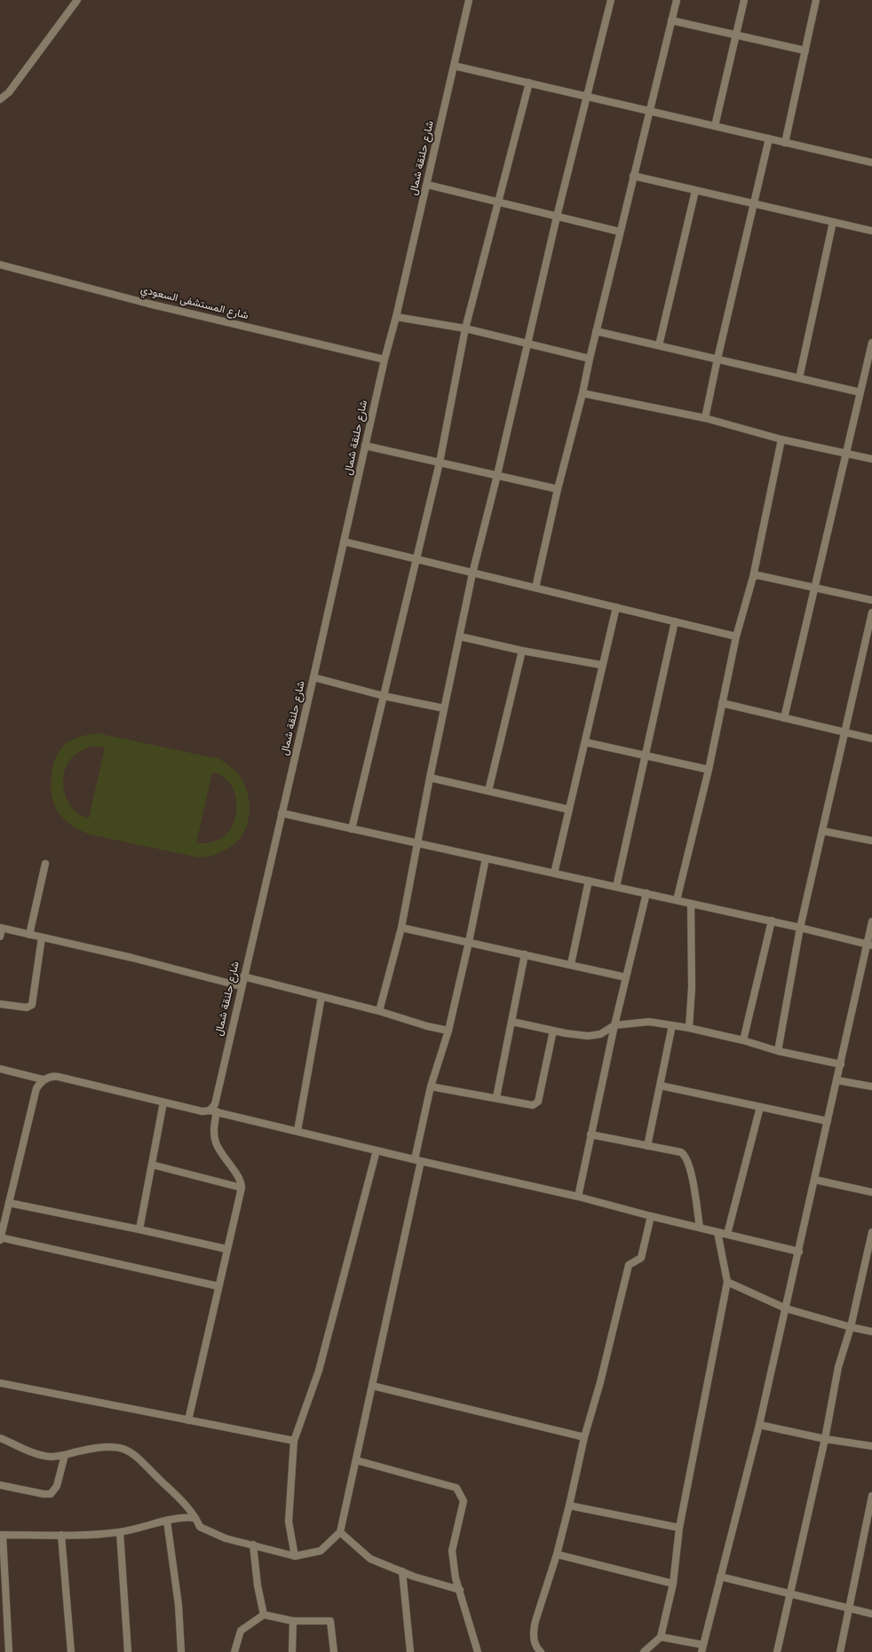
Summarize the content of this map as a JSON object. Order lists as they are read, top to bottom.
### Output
{
  "streets": {
    "street": ["شارع حلنقة شمال", "شارع المستشفى السعودي"]
  },
  "crossings": [
    ["شارع حلنقة شمال", "شارع المستشفى السعودي"]
  ]
}
